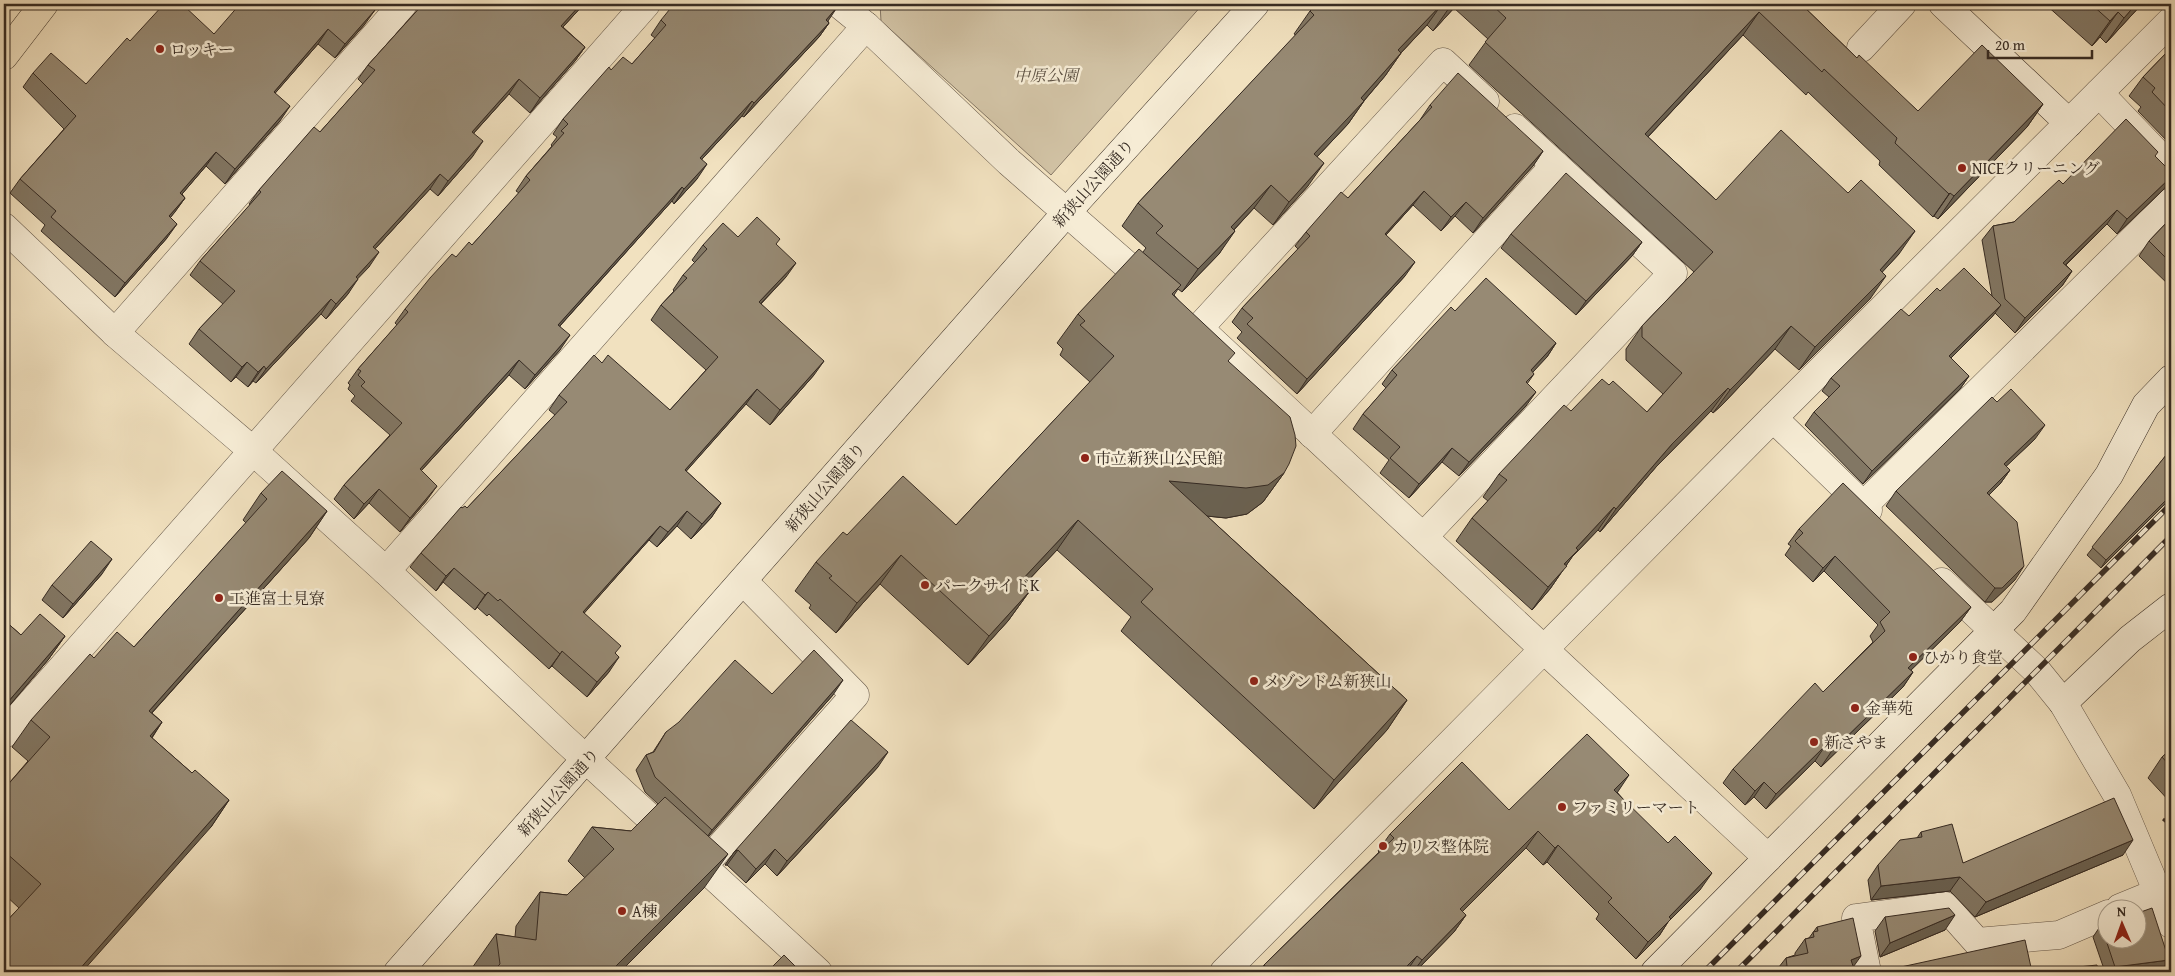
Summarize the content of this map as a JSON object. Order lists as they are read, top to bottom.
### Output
{
  "streets": {
    "street": ["新狭山公園通り"]
  },
  "parks": ["中原公園"],
  "places": [
    "ロッキー",
    "NICEクリーニング",
    "市立新狭山公民館",
    "パークサイドK",
    "工進富士見寮",
    "ひかり食堂",
    "メゾンドム新狭山",
    "金華苑",
    "新さやま",
    "ファミリーマート",
    "カリス整体院",
    "A棟"
  ],
  "scale_bar": "20 m",
  "north": "top"
}
